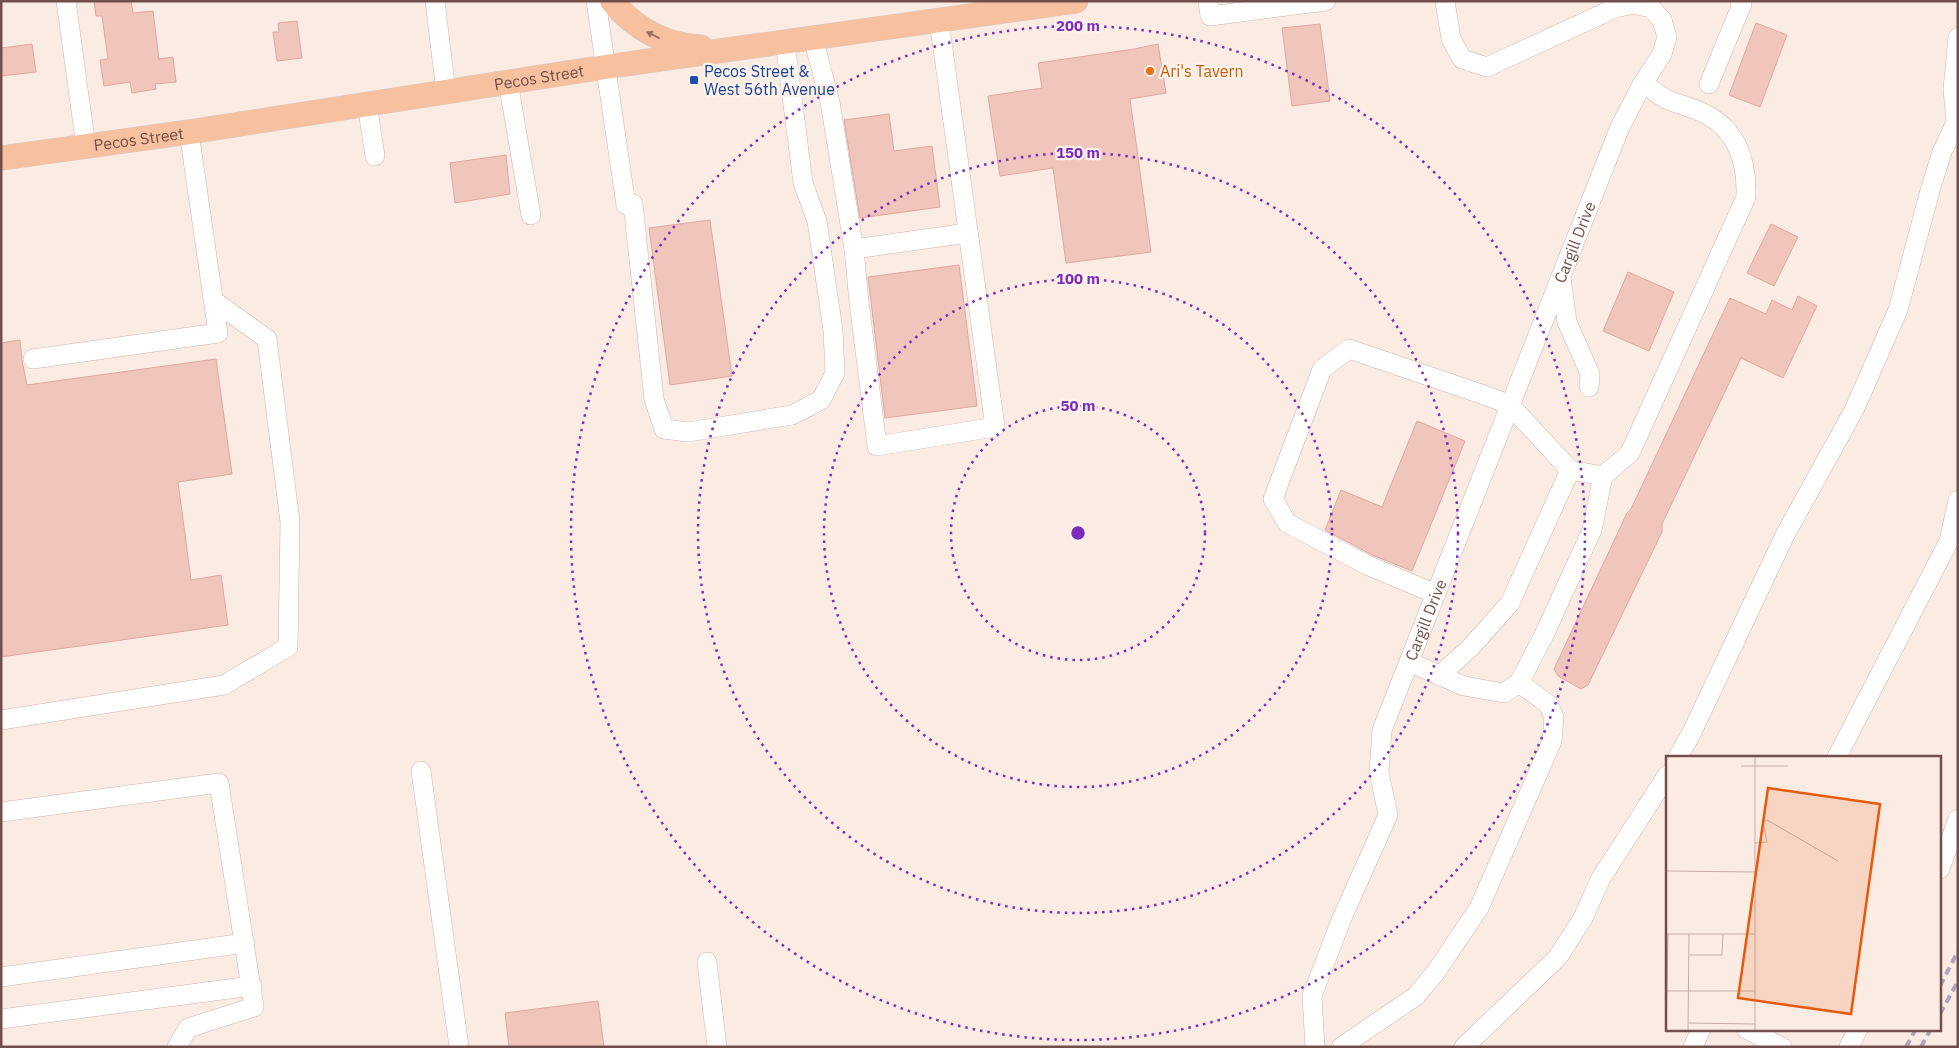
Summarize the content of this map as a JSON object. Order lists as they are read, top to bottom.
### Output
{
  "streets": {
    "main road": ["Pecos Street"],
    "street": ["Cargill Drive"]
  },
  "places": {
    "other": ["Ari's Tavern"],
    "transit": ["Pecos Street & West 56th Avenue"]
  },
  "rings": [
    "200 m",
    "150 m",
    "100 m",
    "50 m"
  ]
}
